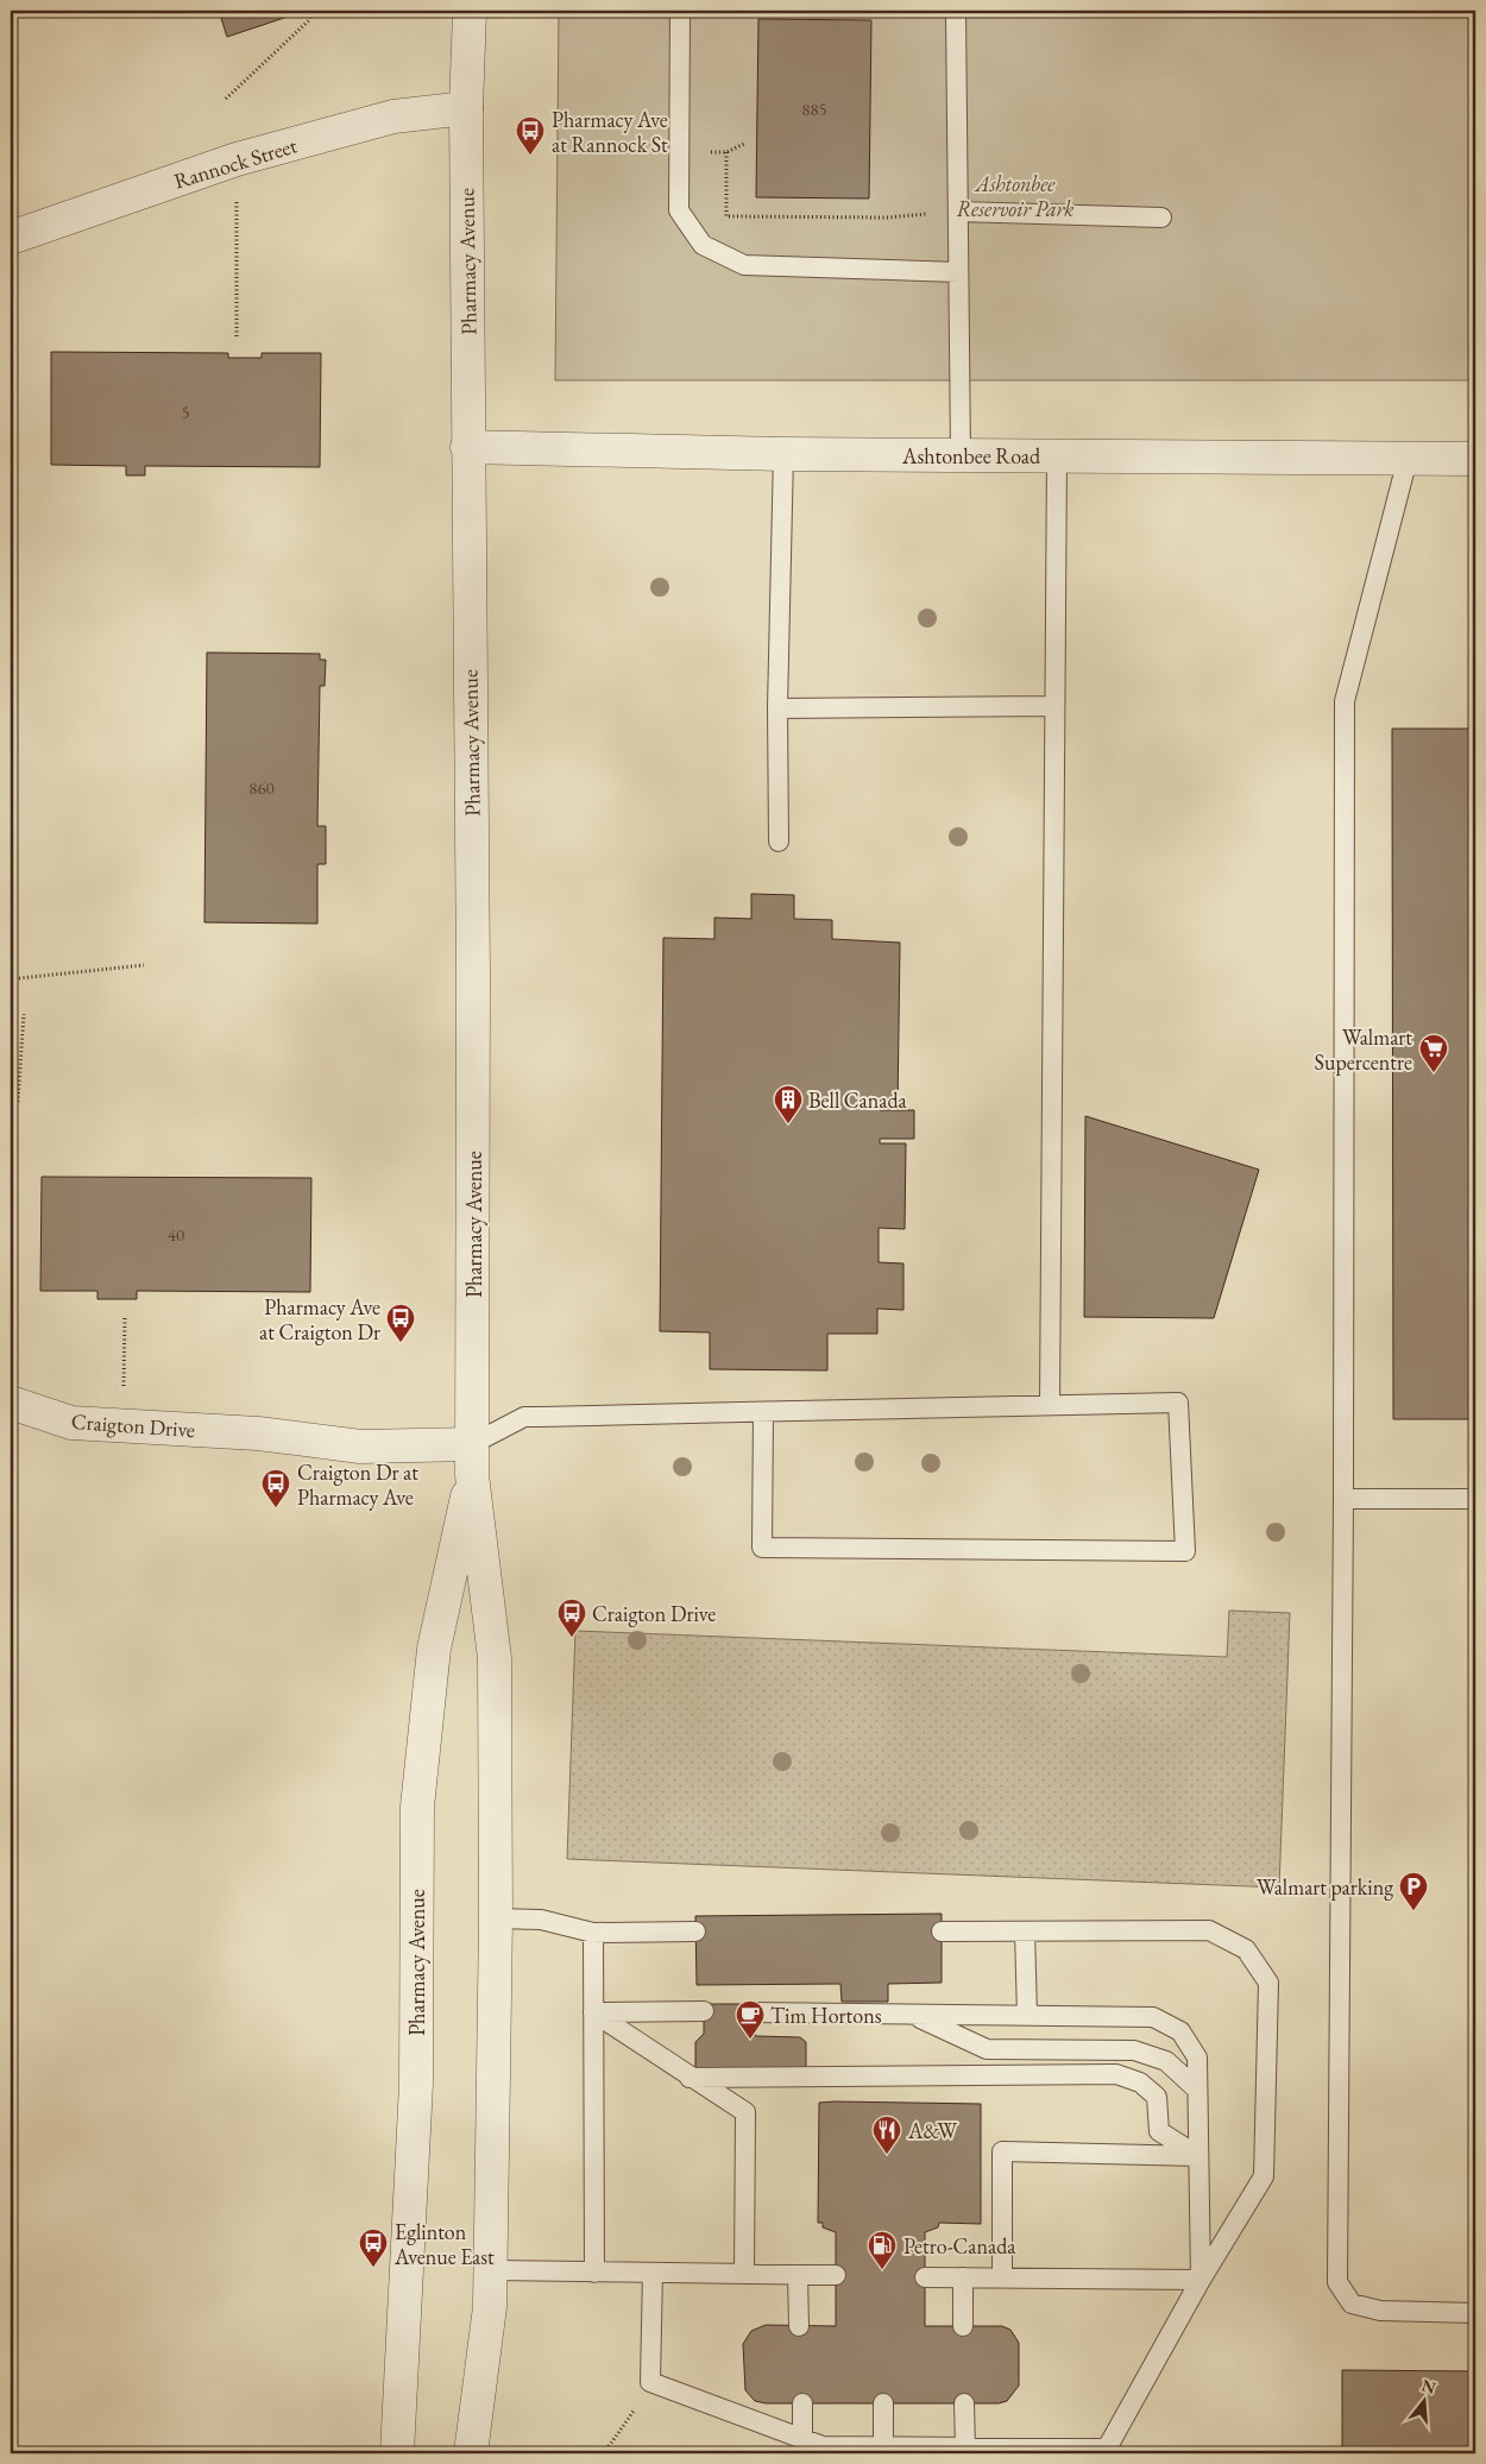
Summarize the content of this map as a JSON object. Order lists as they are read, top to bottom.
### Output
{
  "streets": {
    "street": [
      "Rannock Street",
      "Pharmacy Avenue",
      "Ashtonbee Road",
      "Craigton Drive"
    ]
  },
  "crossings": [
    ["Rannock Street", "Pharmacy Avenue"],
    ["Pharmacy Avenue", "Ashtonbee Road"],
    ["Pharmacy Avenue", "Craigton Drive"]
  ],
  "parks": ["Ashtonbee Reservoir Park"],
  "places": {
    "bus stop": [
      "Pharmacy Ave at Rannock St",
      "Pharmacy Ave at Craigton Dr",
      "Craigton Dr at Pharmacy Ave",
      "Craigton Drive",
      "Eglinton Avenue East"
    ],
    "supermarket": ["Walmart Supercentre"],
    "building": ["Bell Canada"],
    "parking": ["Walmart parking"],
    "cafe": ["Tim Hortons"],
    "restaurant": ["A&W"],
    "fuel station": ["Petro-Canada"]
  },
  "house_numbers": [
    "885",
    "5",
    "860",
    "40"
  ],
  "north": "top"
}
